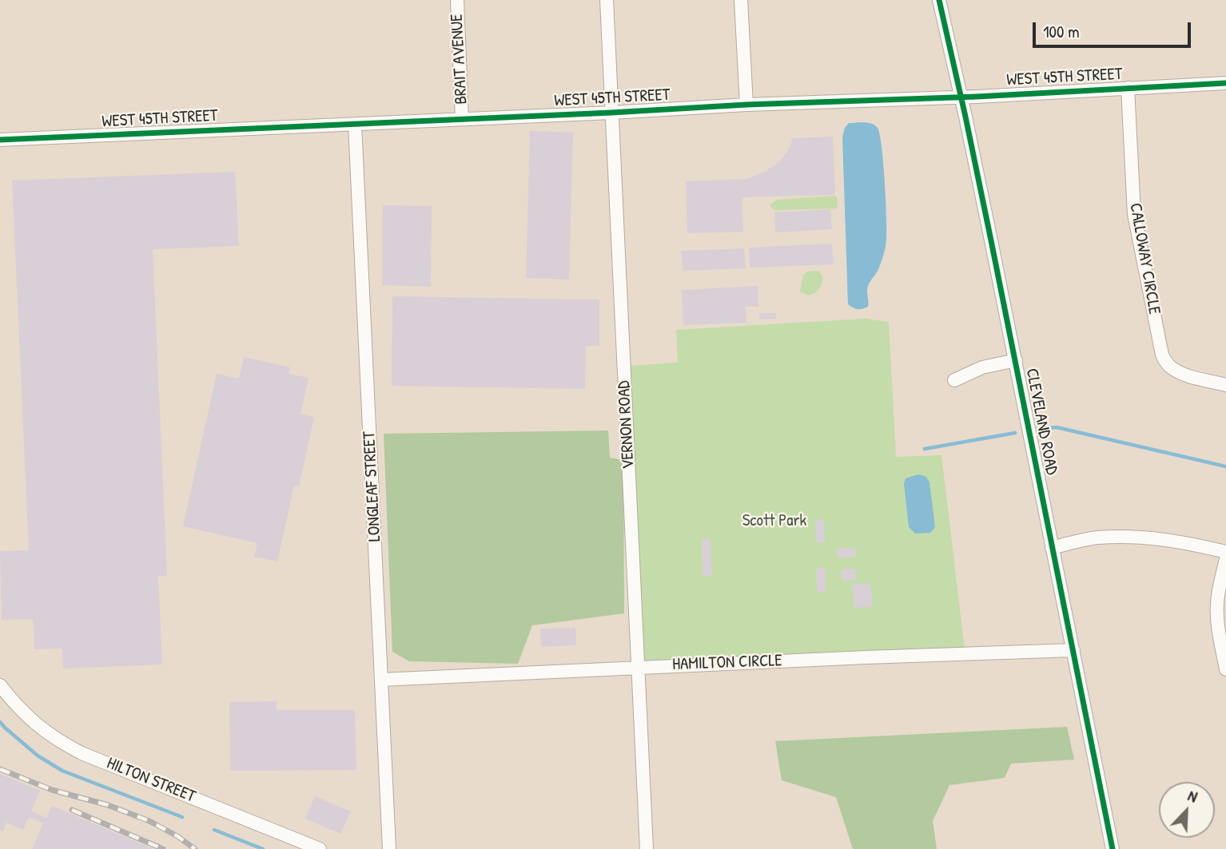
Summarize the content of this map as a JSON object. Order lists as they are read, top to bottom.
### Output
{
  "streets": {
    "street": [
      "BRAIT AVENUE",
      "WEST 45TH STREET",
      "CALLOWAY CIRCLE",
      "CLEVELAND ROAD",
      "VERNON ROAD",
      "LONGLEAF STREET",
      "HAMILTON CIRCLE",
      "HILTON STREET"
    ]
  },
  "crossings": [
    ["BRAIT AVENUE", "WEST 45TH STREET"],
    ["WEST 45TH STREET", "CALLOWAY CIRCLE"],
    ["WEST 45TH STREET", "CLEVELAND ROAD"],
    ["WEST 45TH STREET", "VERNON ROAD"],
    ["WEST 45TH STREET", "LONGLEAF STREET"],
    ["CLEVELAND ROAD", "HAMILTON CIRCLE"],
    ["VERNON ROAD", "HAMILTON CIRCLE"],
    ["LONGLEAF STREET", "HAMILTON CIRCLE"]
  ],
  "parks": ["Scott Park"],
  "scale_bar": "100 m",
  "north": "top right"
}
